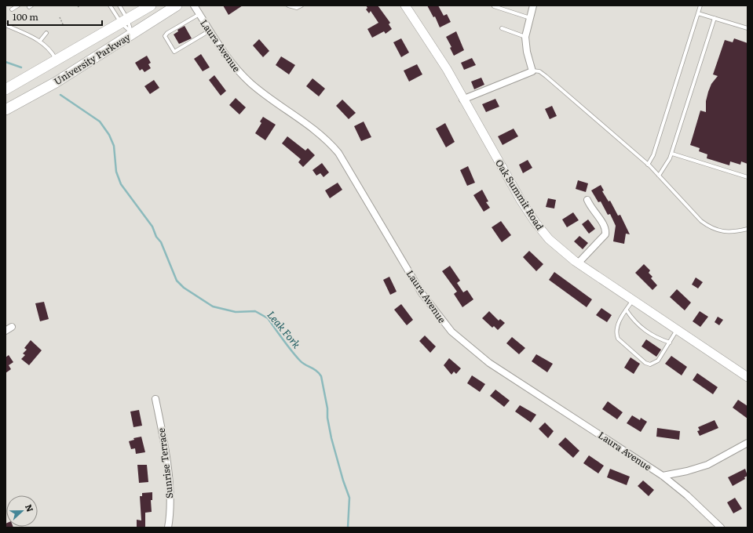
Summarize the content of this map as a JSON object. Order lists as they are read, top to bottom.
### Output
{
  "streets": {
    "main road": ["University Parkway", "Oak Summit Road"],
    "street": ["Laura Avenue", "Sunrise Terrace"]
  },
  "water": ["Leak Fork"],
  "scale_bar": "100 m",
  "north": "right"
}
